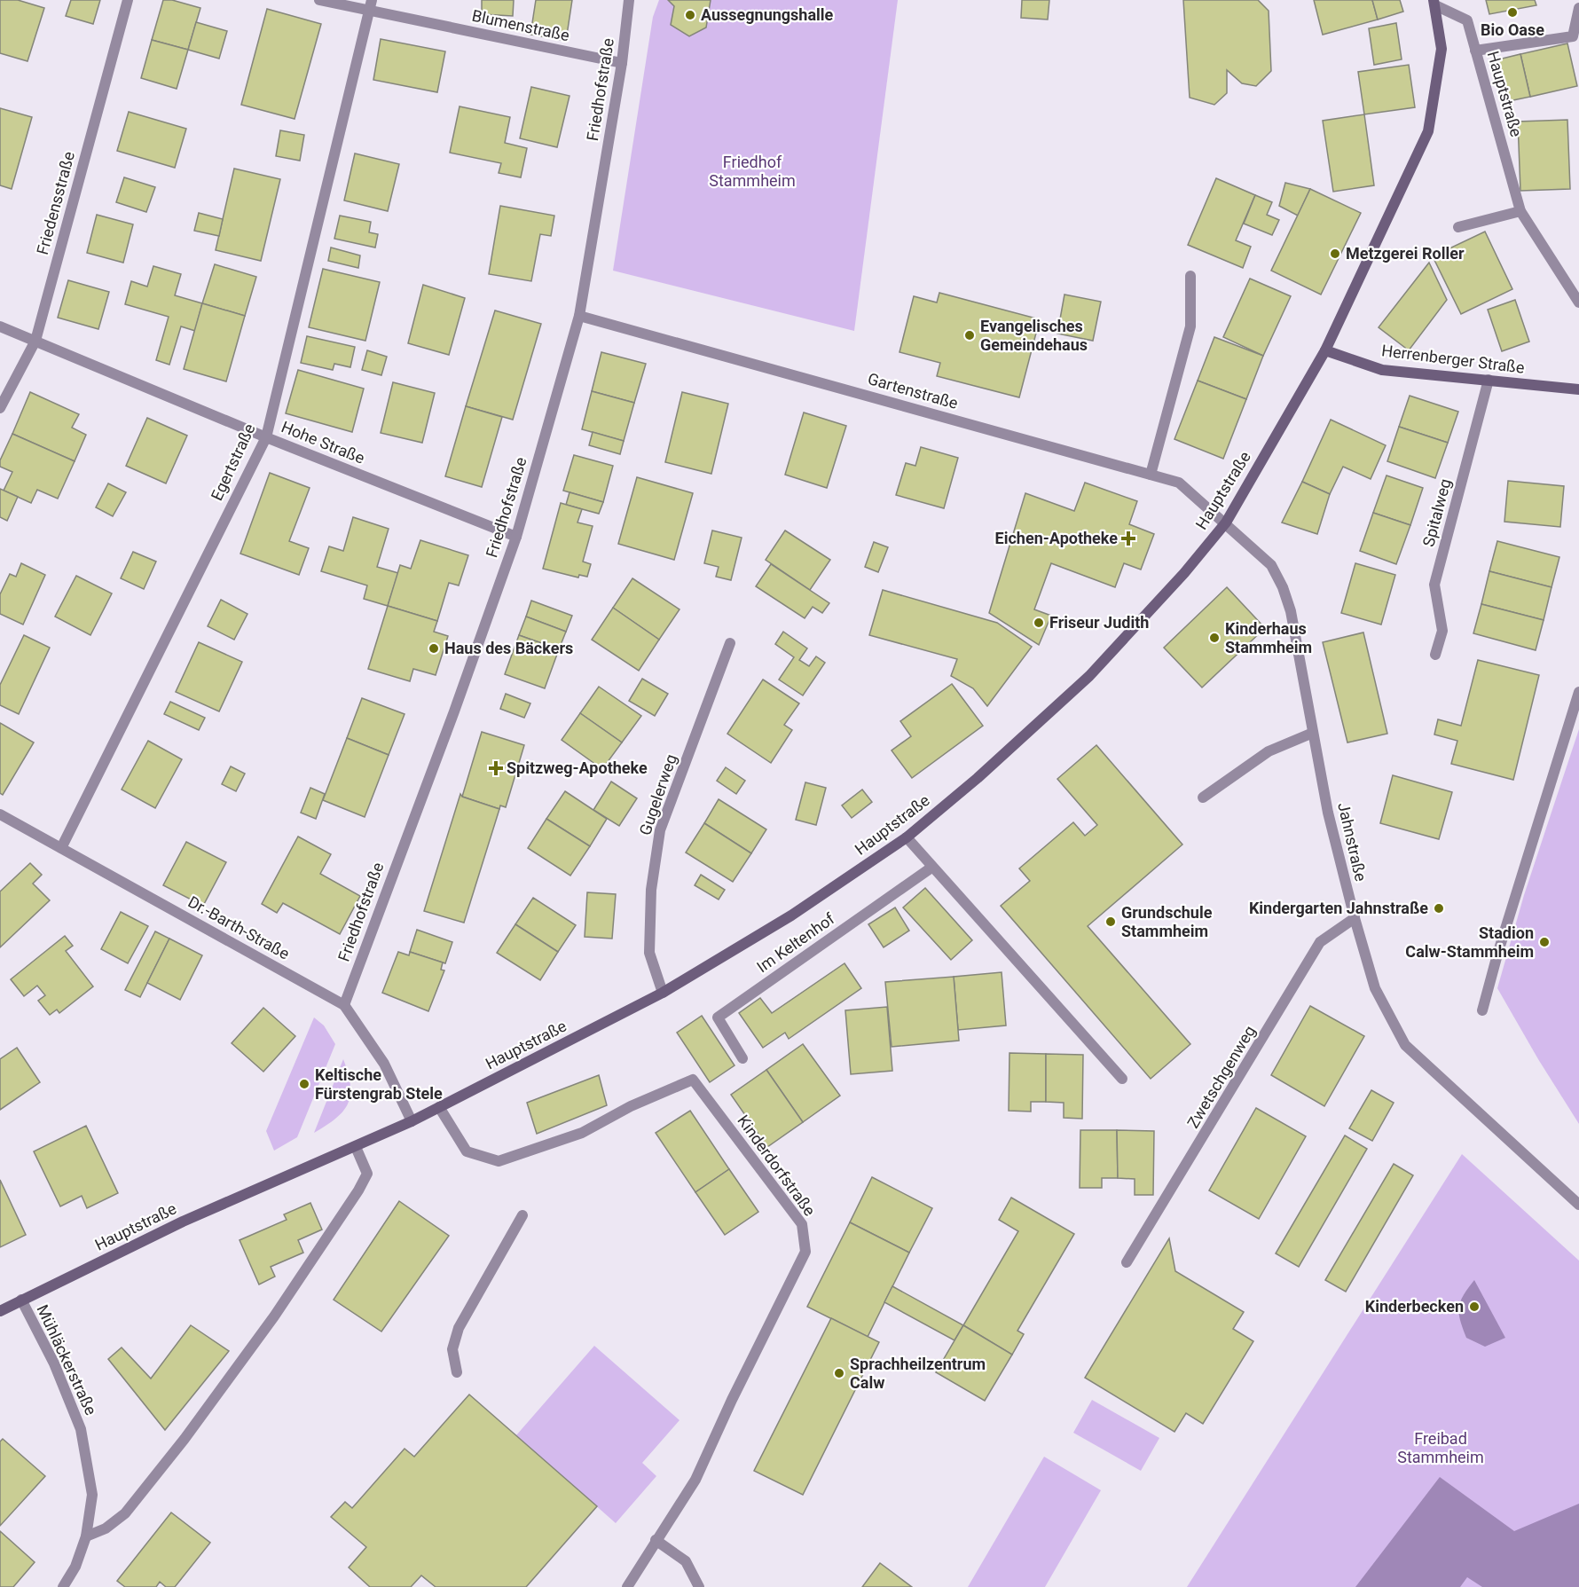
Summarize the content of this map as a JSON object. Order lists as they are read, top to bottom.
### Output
{
  "streets": {
    "street": [
      "Blumenstraße",
      "Friedhofstraße",
      "Hauptstraße",
      "Friedensstraße",
      "Herrenberger Straße",
      "Gartenstraße",
      "Hohe Straße",
      "Egertstraße",
      "Spitalweg",
      "Gugelerweg",
      "Jahnstraße",
      "Dr.-Barth-Straße",
      "Im Keltenhof",
      "Zwetschgenweg",
      "Kinderdorfstraße",
      "Mühläckerstraße"
    ]
  },
  "crossings": [
    ["Blumenstraße", "Friedhofstraße"],
    ["Blumenstraße", "Egertstraße"],
    ["Friedhofstraße", "Gartenstraße"],
    ["Friedhofstraße", "Hohe Straße"],
    ["Friedhofstraße", "Dr.-Barth-Straße"],
    ["Hauptstraße", "Herrenberger Straße"],
    ["Hauptstraße", "Gartenstraße"],
    ["Hauptstraße", "Gugelerweg"],
    ["Hauptstraße", "Jahnstraße"],
    ["Hauptstraße", "Dr.-Barth-Straße"],
    ["Hauptstraße", "Kinderdorfstraße"],
    ["Hauptstraße", "Mühläckerstraße"],
    ["Friedensstraße", "Hohe Straße"],
    ["Herrenberger Straße", "Spitalweg"],
    ["Gartenstraße", "Jahnstraße"],
    ["Hohe Straße", "Egertstraße"],
    ["Egertstraße", "Dr.-Barth-Straße"],
    ["Jahnstraße", "Zwetschgenweg"]
  ],
  "parks": ["Friedhof Stammheim", "Freibad Stammheim"],
  "places": {
    "other": [
      "Bio Oase",
      "Aussegnungshalle",
      "Metzgerei Roller",
      "Evangelisches Gemeindehaus",
      "Friseur Judith",
      "Kinderhaus Stammheim",
      "Haus des Bäckers",
      "Kindergarten Jahnstraße",
      "Grundschule Stammheim",
      "Stadion Calw-Stammheim",
      "Keltische Fürstengrab Stele",
      "Kinderbecken",
      "Sprachheilzentrum Calw"
    ],
    "health": ["Eichen-Apotheke", "Spitzweg-Apotheke"]
  }
}
